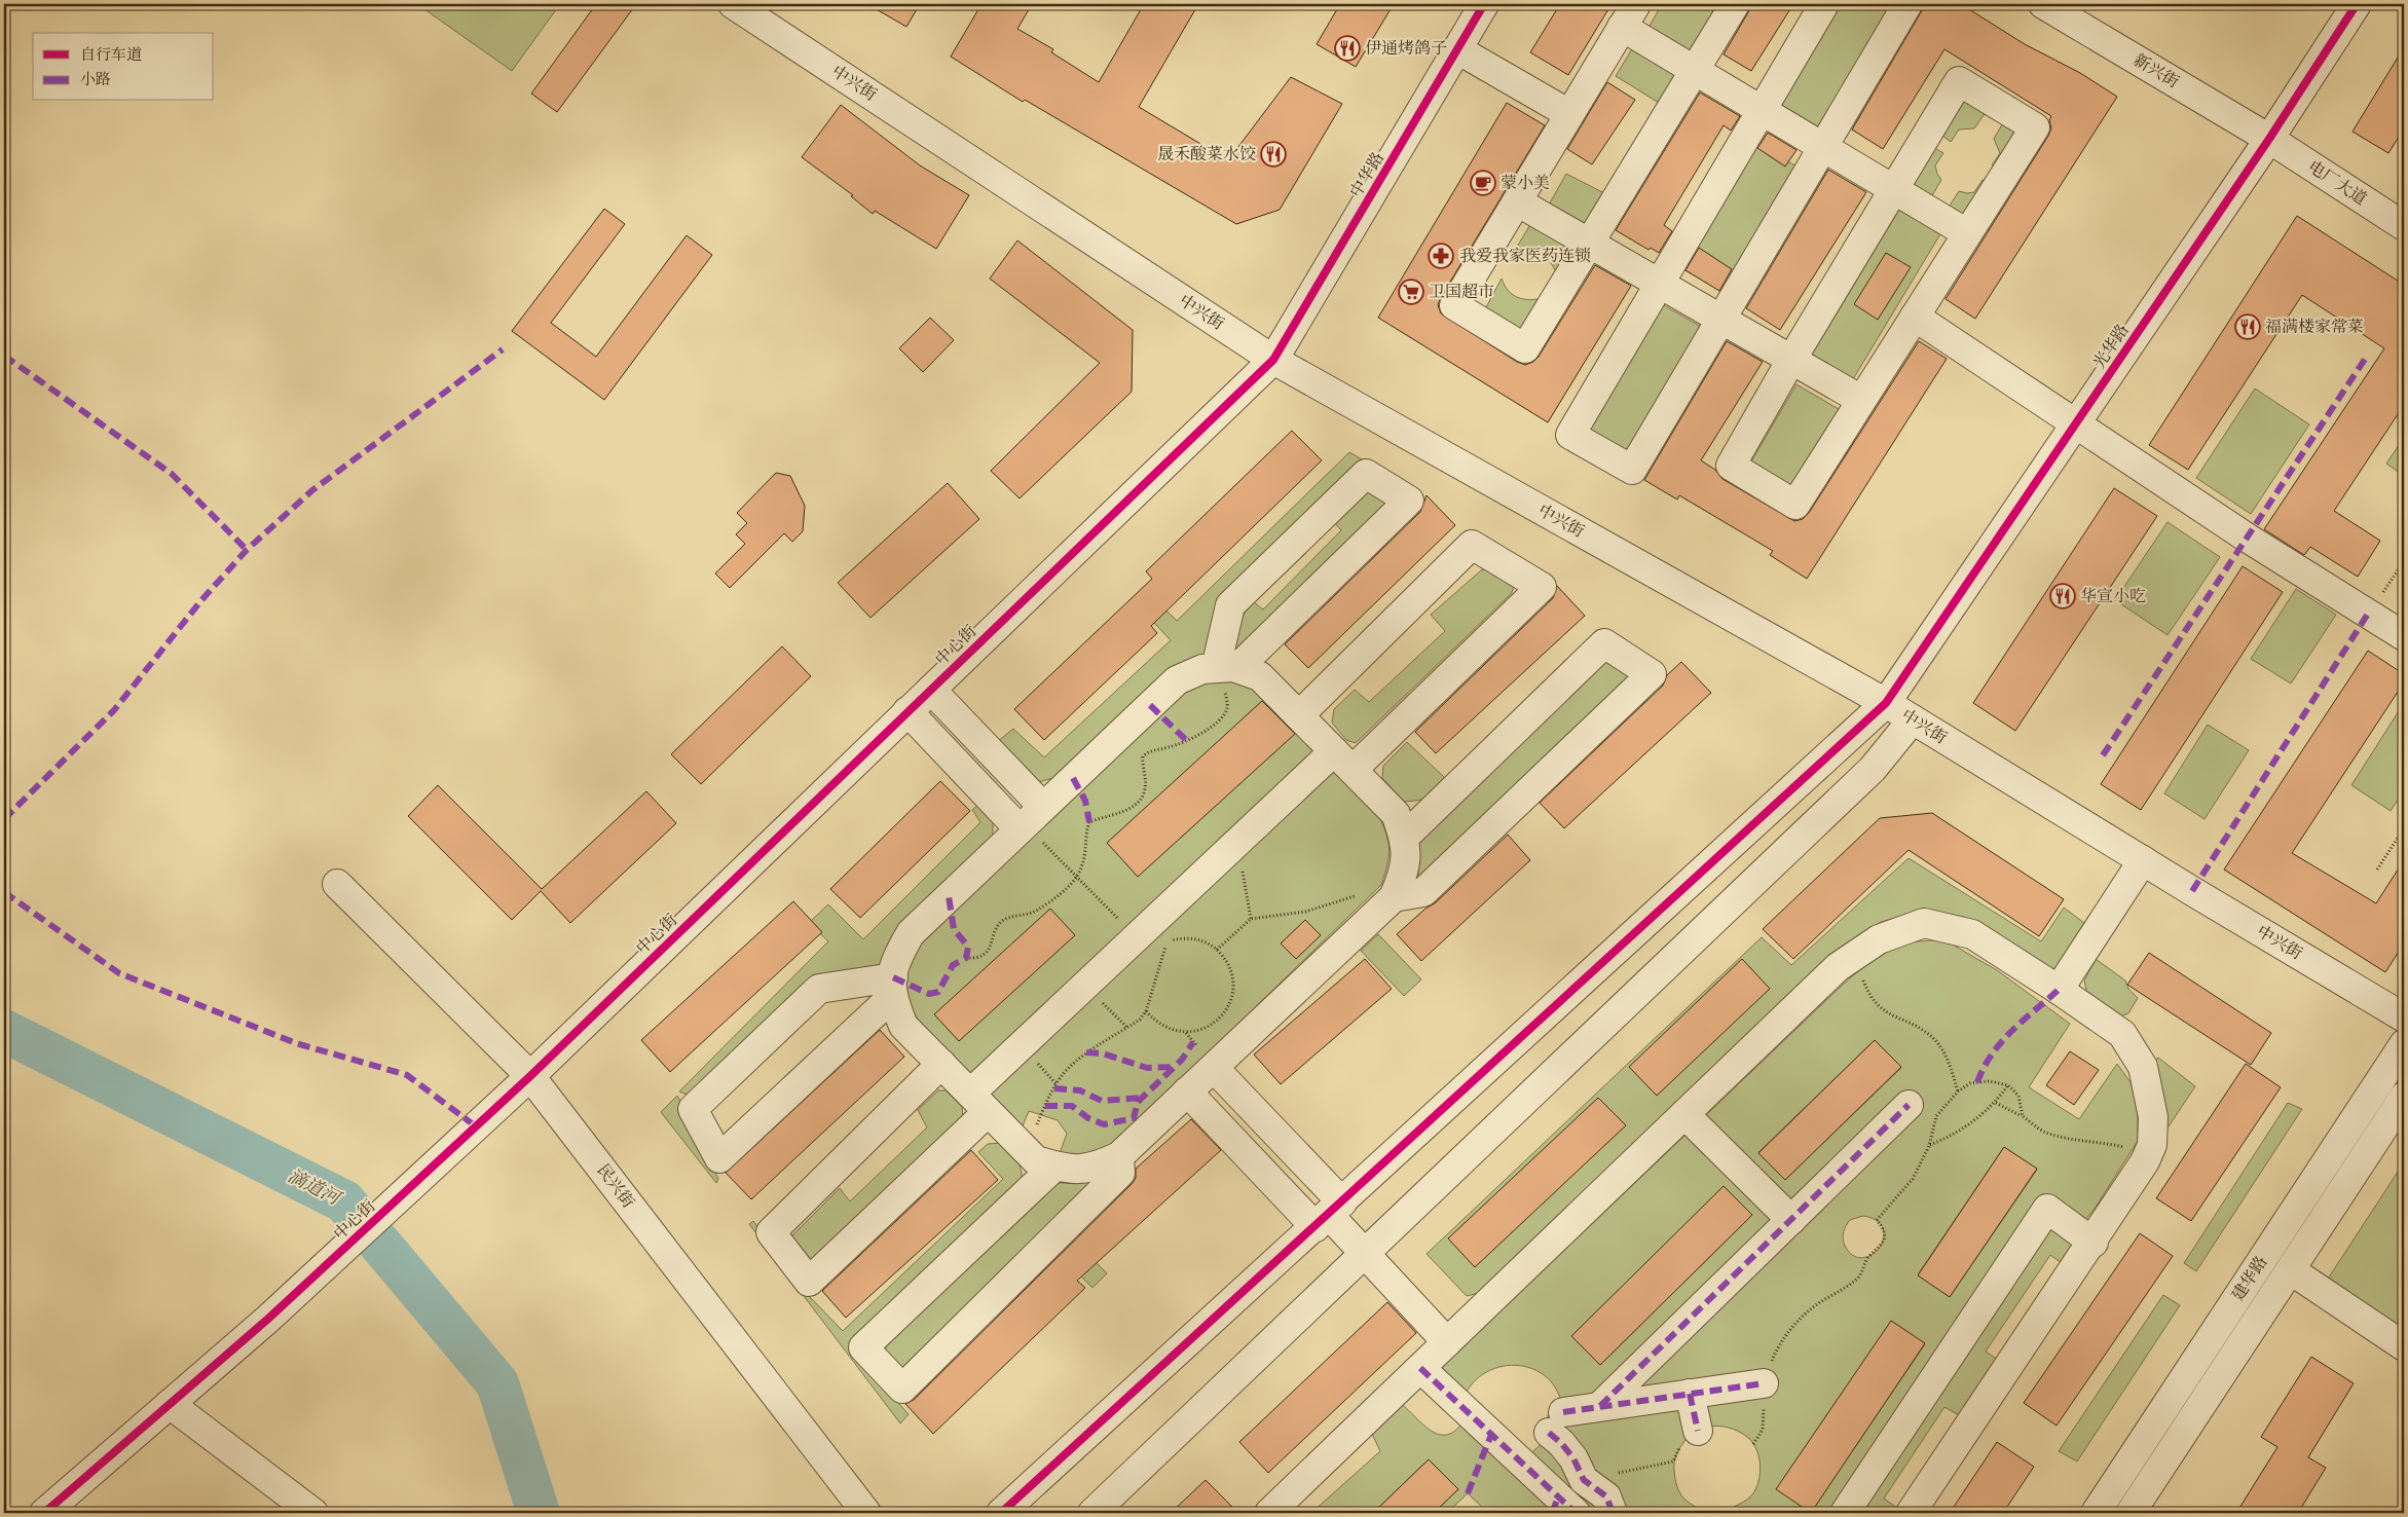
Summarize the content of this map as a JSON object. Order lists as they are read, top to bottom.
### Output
{
  "streets": {
    "street": [
      "新兴街",
      "中兴街",
      "中华路",
      "电厂大道",
      "光华路",
      "中心街",
      "民兴街",
      "建华路"
    ]
  },
  "crossings": [
    ["新兴街", "电厂大道"],
    ["新兴街", "光华路"],
    ["中兴街", "中华路"],
    ["中兴街", "光华路"],
    ["中兴街", "中心街"],
    ["中华路", "中心街"],
    ["电厂大道", "光华路"],
    ["中心街", "民兴街"]
  ],
  "water": ["滴道河"],
  "places": {
    "restaurant": [
      "伊通烤鸽子",
      "晟禾酸菜水饺",
      "福满楼家常菜",
      "华宣小吃"
    ],
    "cafe": ["蒙小美"],
    "pharmacy": ["我爱我家医药连锁"],
    "supermarket": ["卫国超市"]
  },
  "legend": ["自行车道", "小路"]
}
